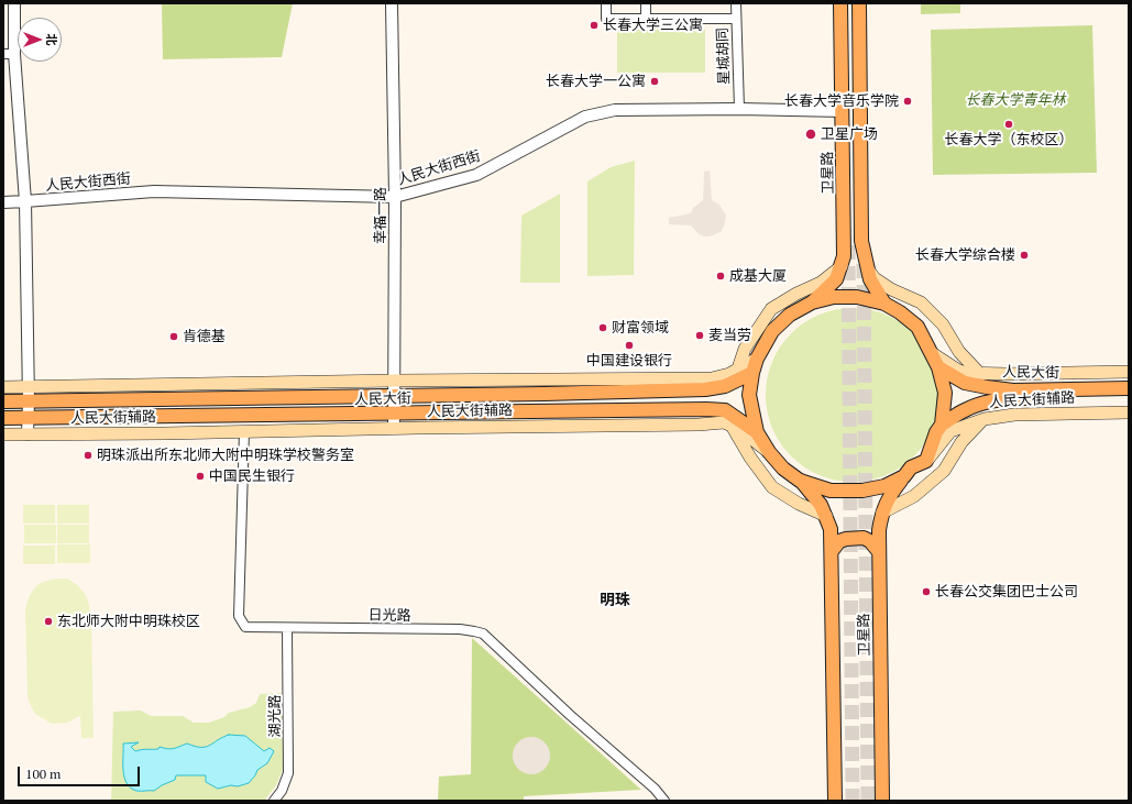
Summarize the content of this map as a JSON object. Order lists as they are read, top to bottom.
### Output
{
  "streets": {
    "main road": ["卫星路", "人民大街", "人民大街辅路"],
    "street": [
      "星城胡同",
      "人民大街西街",
      "幸福一路",
      "日光路",
      "湖光路"
    ]
  },
  "crossings": [
    ["星城胡同", "人民大街西街"],
    ["人民大街西街", "卫星路"],
    ["人民大街西街", "幸福一路"],
    ["幸福一路", "人民大街"],
    ["幸福一路", "人民大街辅路"],
    ["人民大街辅路", "日光路"],
    ["日光路", "湖光路"]
  ],
  "districts": ["明珠"],
  "parks": ["长春大学青年林"],
  "places": [
    "长春大学三公寓",
    "长春大学一公寓",
    "长春大学音乐学院",
    "长春大学（东校区）",
    "卫星广场",
    "长春大学综合楼",
    "成基大厦",
    "财富领域",
    "麦当劳",
    "肯德基",
    "中国建设银行",
    "明珠派出所东北师大附中明珠学校警务室",
    "中国民生银行",
    "长春公交集团巴士公司",
    "东北师大附中明珠校区"
  ],
  "scale_bar": "100 m",
  "north": "right"
}
